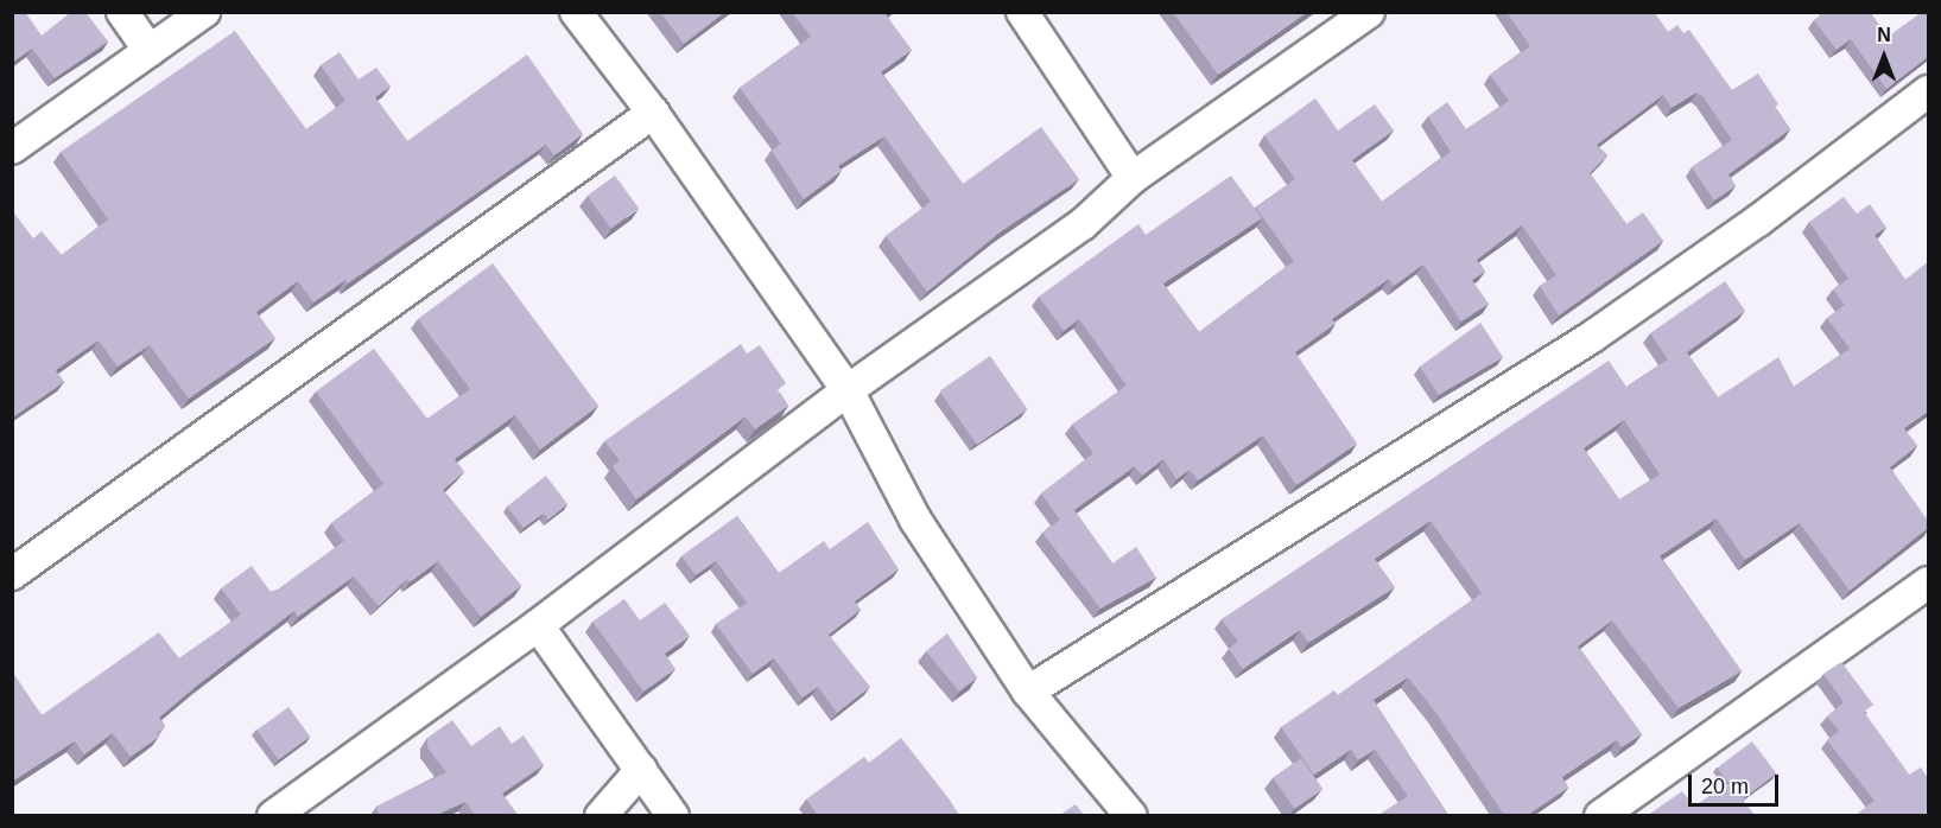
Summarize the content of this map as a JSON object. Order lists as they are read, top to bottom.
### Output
{
  "scale_bar": "20 m",
  "north": "top"
}
